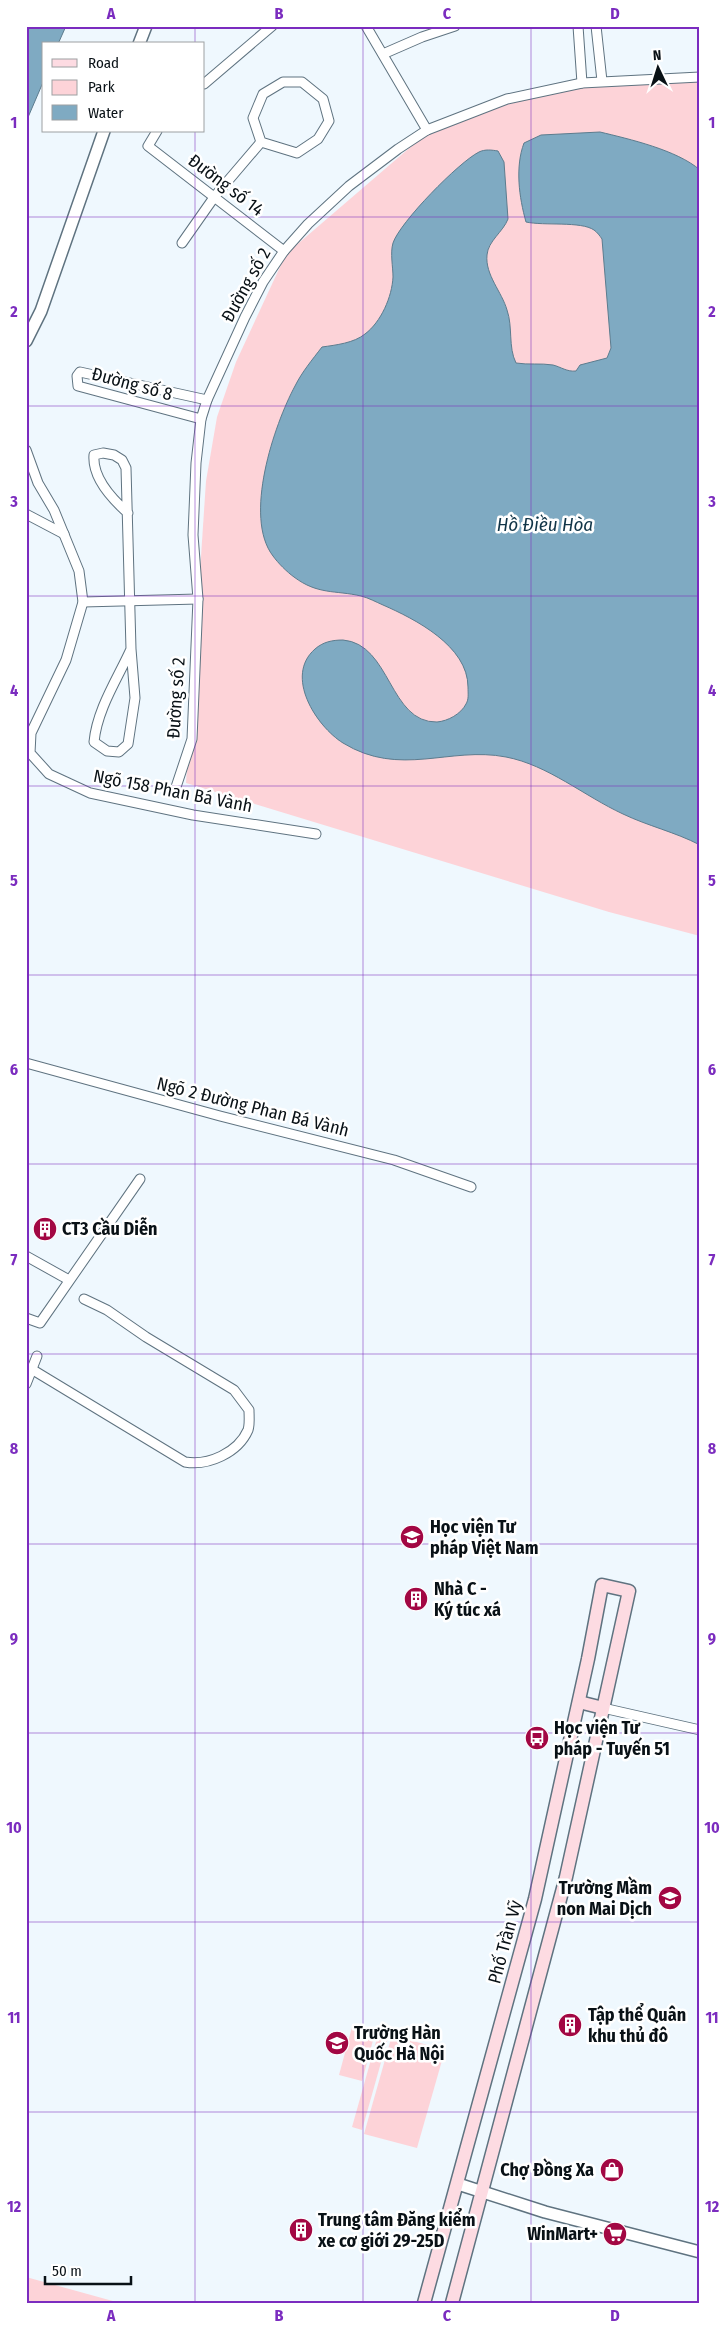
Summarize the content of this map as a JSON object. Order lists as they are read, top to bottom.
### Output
{
  "streets": {
    "main road": ["Phố Trần Vỹ"],
    "street": [
      "Đường số 14",
      "Đường số 2",
      "Đường số 8",
      "Ngõ 158 Phan Bá Vành",
      "Ngõ 2 Đường Phan Bá Vành"
    ]
  },
  "crossings": [
    ["Đường số 14", "Đường số 2"],
    ["Đường số 2", "Đường số 8"]
  ],
  "water": ["Hồ Điều Hòa"],
  "places": {
    "building": [
      "CT3 Cầu Diễn",
      "Nhà C - Ký túc xá",
      "Tập thể Quân khu thủ đô",
      "Trung tâm Đăng kiểm xe cơ giới 29-25D"
    ],
    "school or university": ["Học viện Tư pháp Việt Nam", "Trường Mầm non Mai Dịch", "Trường Hàn Quốc Hà Nội"],
    "bus stop": ["Học viện Tư pháp - Tuyến 51"],
    "shop": ["Chợ Đồng Xa"],
    "supermarket": ["WinMart+"]
  },
  "legend": ["Road", "Park", "Water"],
  "scale_bar": "50 m",
  "north": "top",
  "grid": {
    "columns": [
      "A",
      "B",
      "C",
      "D"
    ],
    "rows": [
      "1",
      "2",
      "3",
      "4",
      "5",
      "6",
      "7",
      "8",
      "9",
      "10",
      "11",
      "12"
    ]
  }
}
